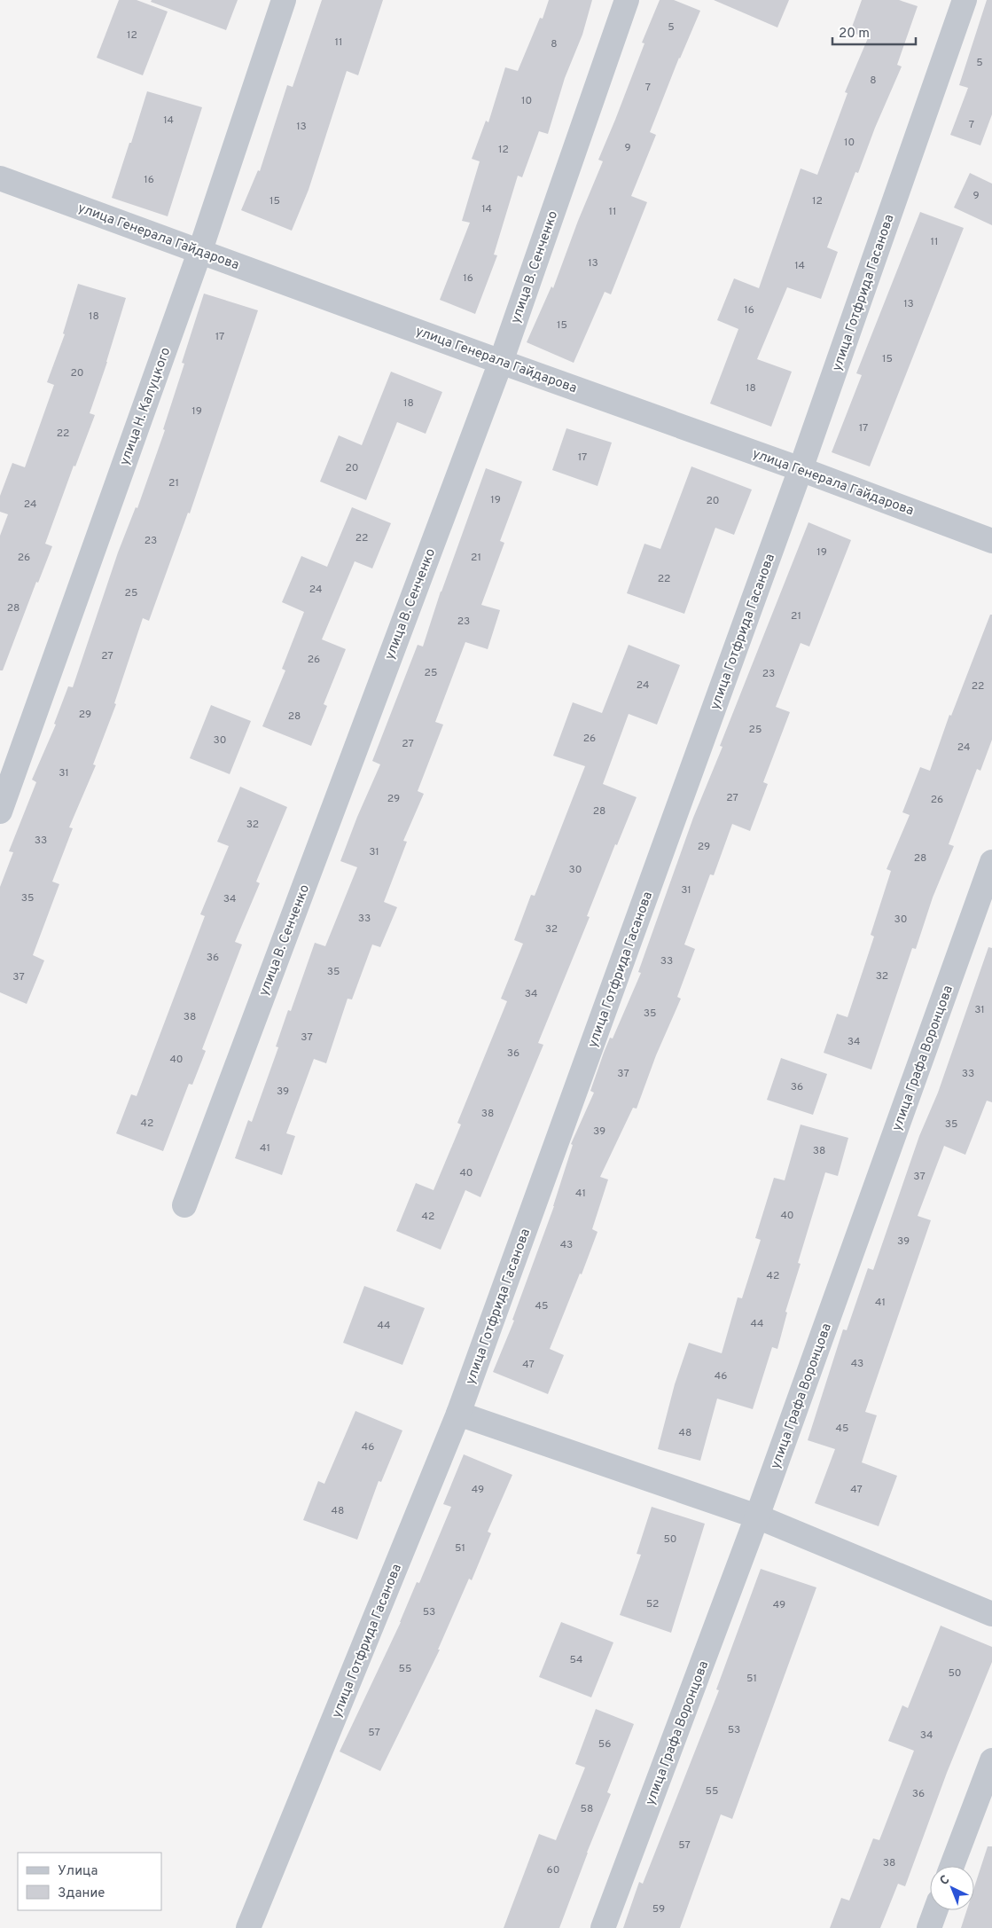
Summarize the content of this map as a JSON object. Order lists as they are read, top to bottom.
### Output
{
  "streets": {
    "street": [
      "улица Генерала Гайдарова",
      "улица В. Сенченко",
      "улица Готфрида Гасанова",
      "улица Н. Калуцкого",
      "улица Графа Воронцова"
    ]
  },
  "crossings": [
    ["улица Генерала Гайдарова", "улица В. Сенченко"],
    ["улица Генерала Гайдарова", "улица Готфрида Гасанова"],
    ["улица Генерала Гайдарова", "улица Н. Калуцкого"]
  ],
  "house_numbers": [
    "5",
    "12",
    "11",
    "8",
    "5",
    "8",
    "7",
    "10",
    "14",
    "7",
    "13",
    "10",
    "9",
    "12",
    "16",
    "9",
    "15",
    "12",
    "14",
    "11",
    "11",
    "13",
    "14",
    "16",
    "13",
    "16",
    "18",
    "15",
    "17",
    "15",
    "20",
    "18",
    "18",
    "19",
    "17",
    "22",
    "17",
    "20",
    "21",
    "19",
    "20",
    "24",
    "22",
    "23",
    "19",
    "26",
    "21",
    "22",
    "24",
    "25",
    "28",
    "21",
    "23",
    "27",
    "26",
    "25",
    "23",
    "24",
    "22",
    "29",
    "28",
    "25",
    "26",
    "30",
    "27",
    "24",
    "31",
    "27",
    "29",
    "26",
    "28",
    "32",
    "33",
    "29",
    "31",
    "28",
    "30",
    "31",
    "35",
    "34",
    "33",
    "30",
    "32",
    "36",
    "33",
    "35",
    "32",
    "37",
    "34",
    "31",
    "35",
    "38",
    "37",
    "34",
    "36",
    "40",
    "37",
    "33",
    "36",
    "39",
    "38",
    "42",
    "35",
    "39",
    "41",
    "38",
    "40",
    "37",
    "41",
    "40",
    "42",
    "39",
    "43",
    "42",
    "41",
    "45",
    "44",
    "44",
    "43",
    "47",
    "46",
    "45",
    "48",
    "46",
    "49",
    "47",
    "48",
    "50",
    "51",
    "52",
    "49",
    "53",
    "54",
    "55",
    "50",
    "51",
    "53",
    "57",
    "34",
    "56",
    "55",
    "36",
    "58",
    "57",
    "38",
    "60",
    "59"
  ],
  "legend": ["Улица", "Здание"],
  "scale_bar": "20 m",
  "north": "top left"
}
